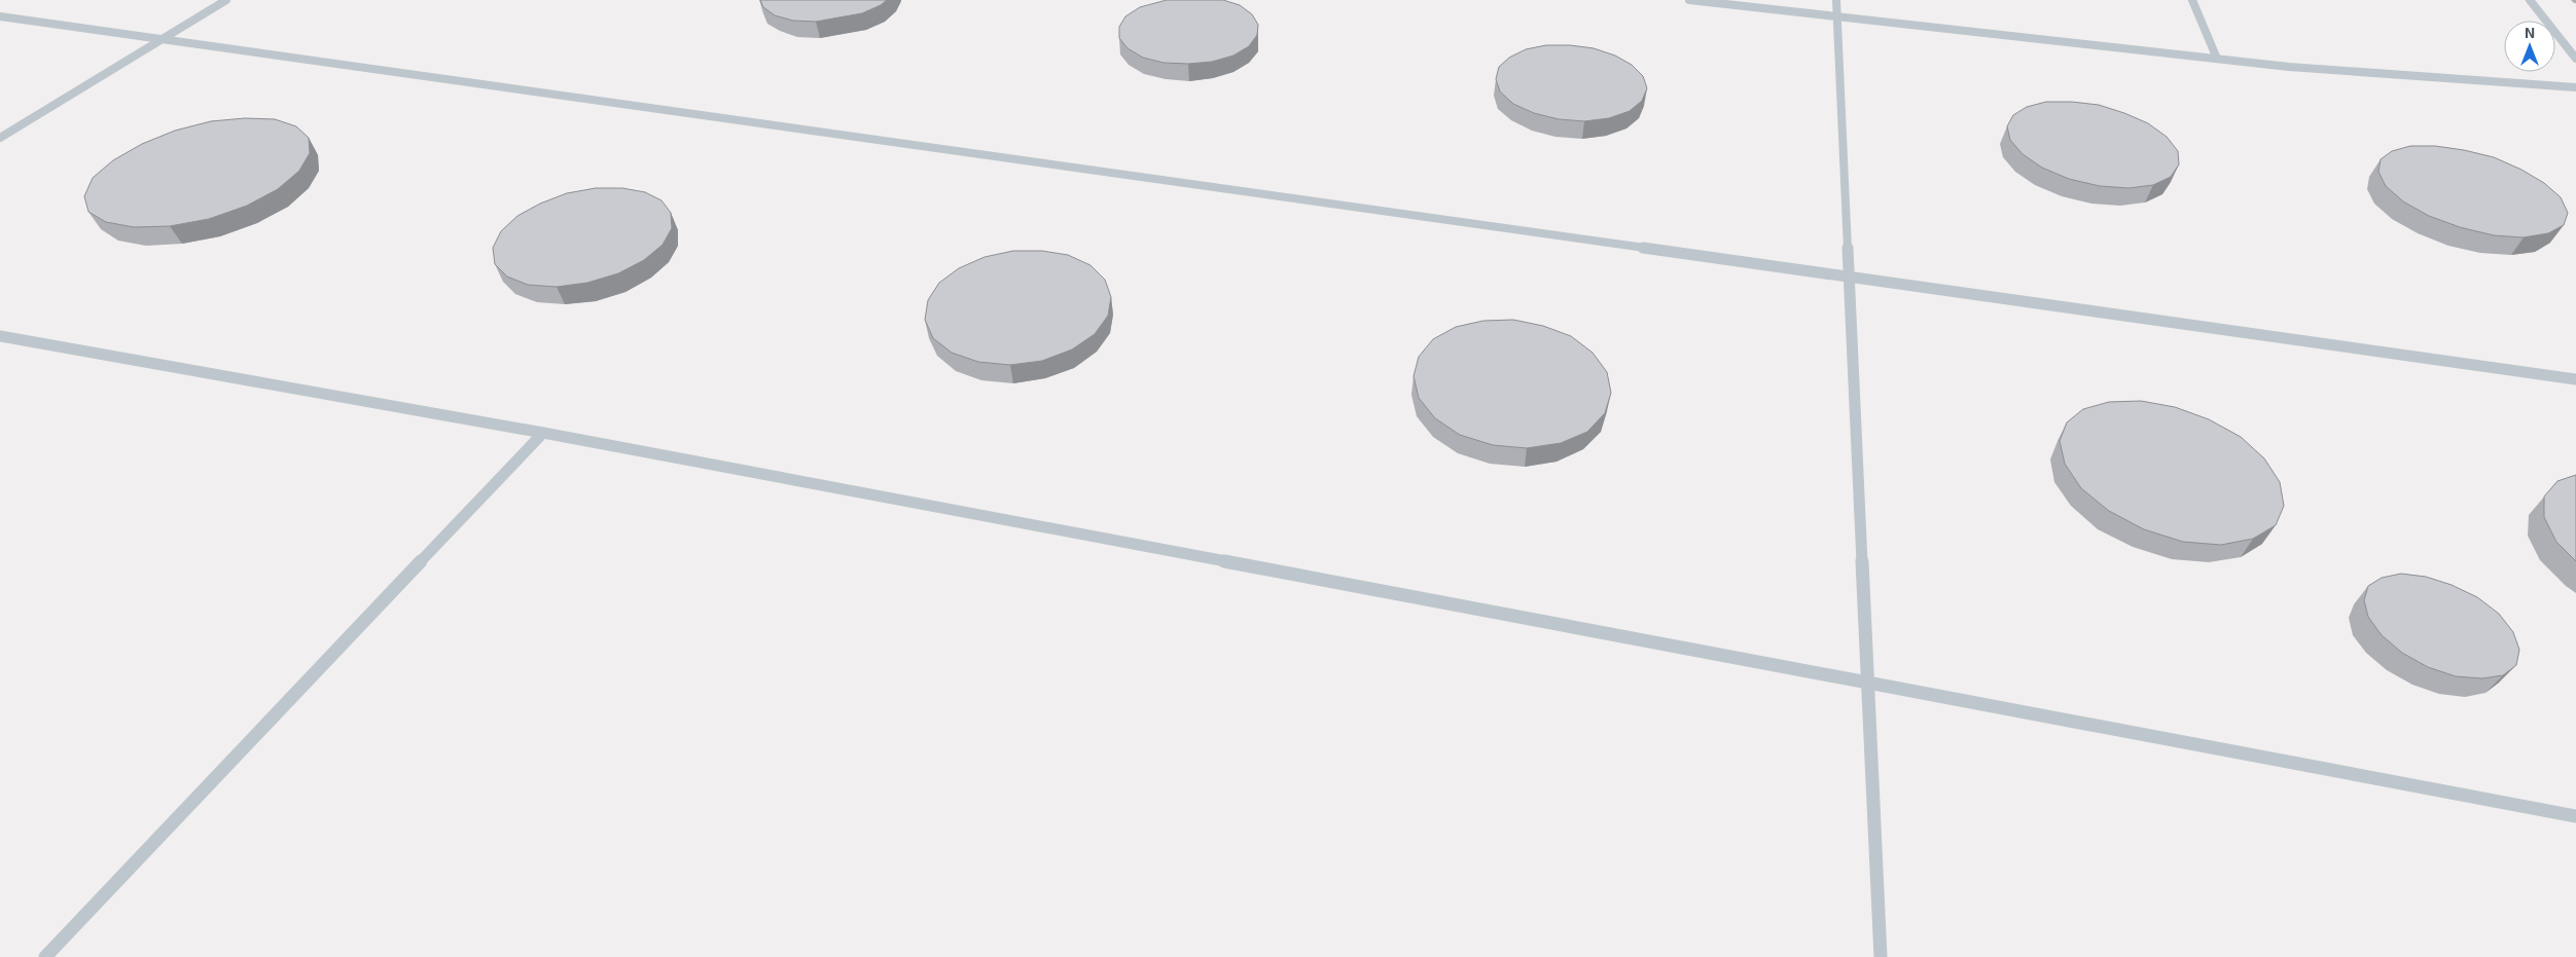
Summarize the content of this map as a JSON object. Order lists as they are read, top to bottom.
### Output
{
  "north": "top"
}
